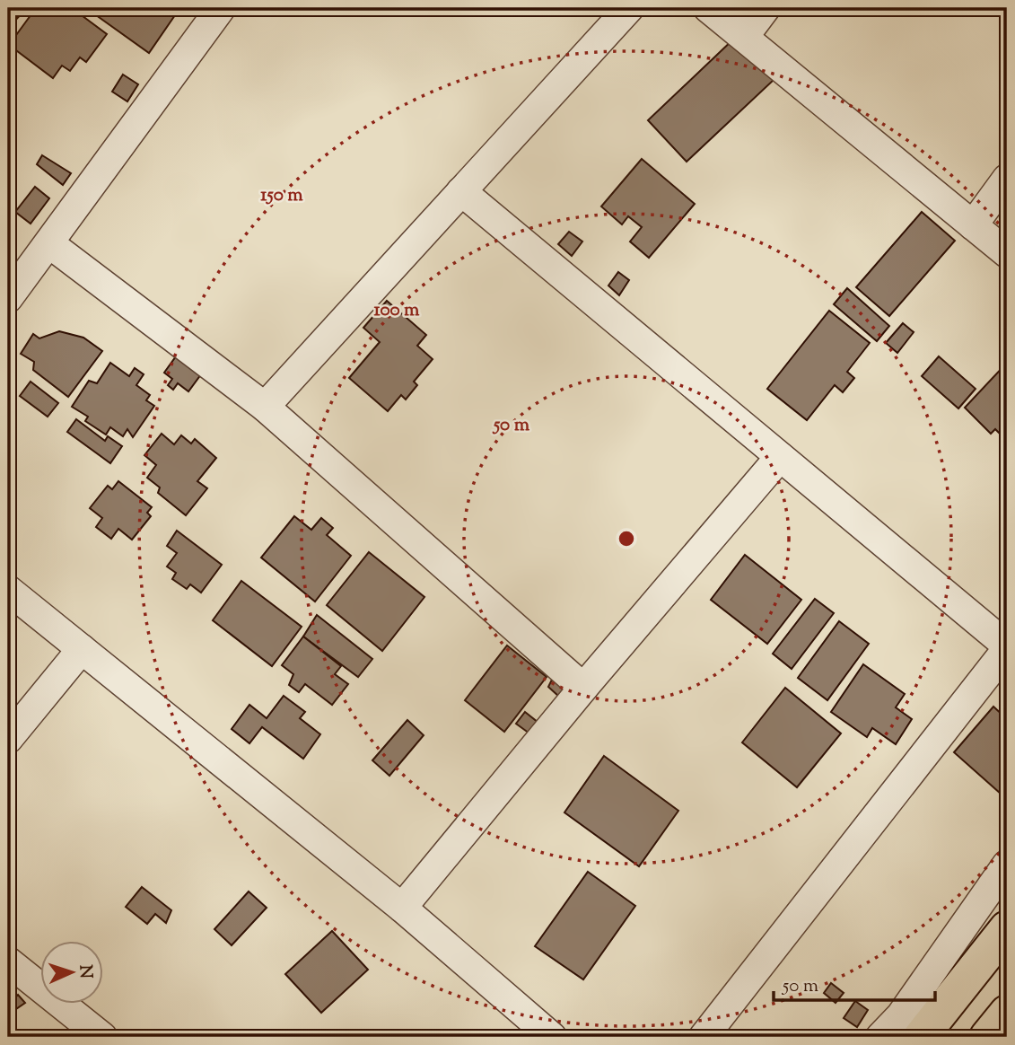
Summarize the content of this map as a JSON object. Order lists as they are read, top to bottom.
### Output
{
  "scale_bar": "50 m",
  "north": "right",
  "rings": ["150 m", "100 m", "50 m"]
}
